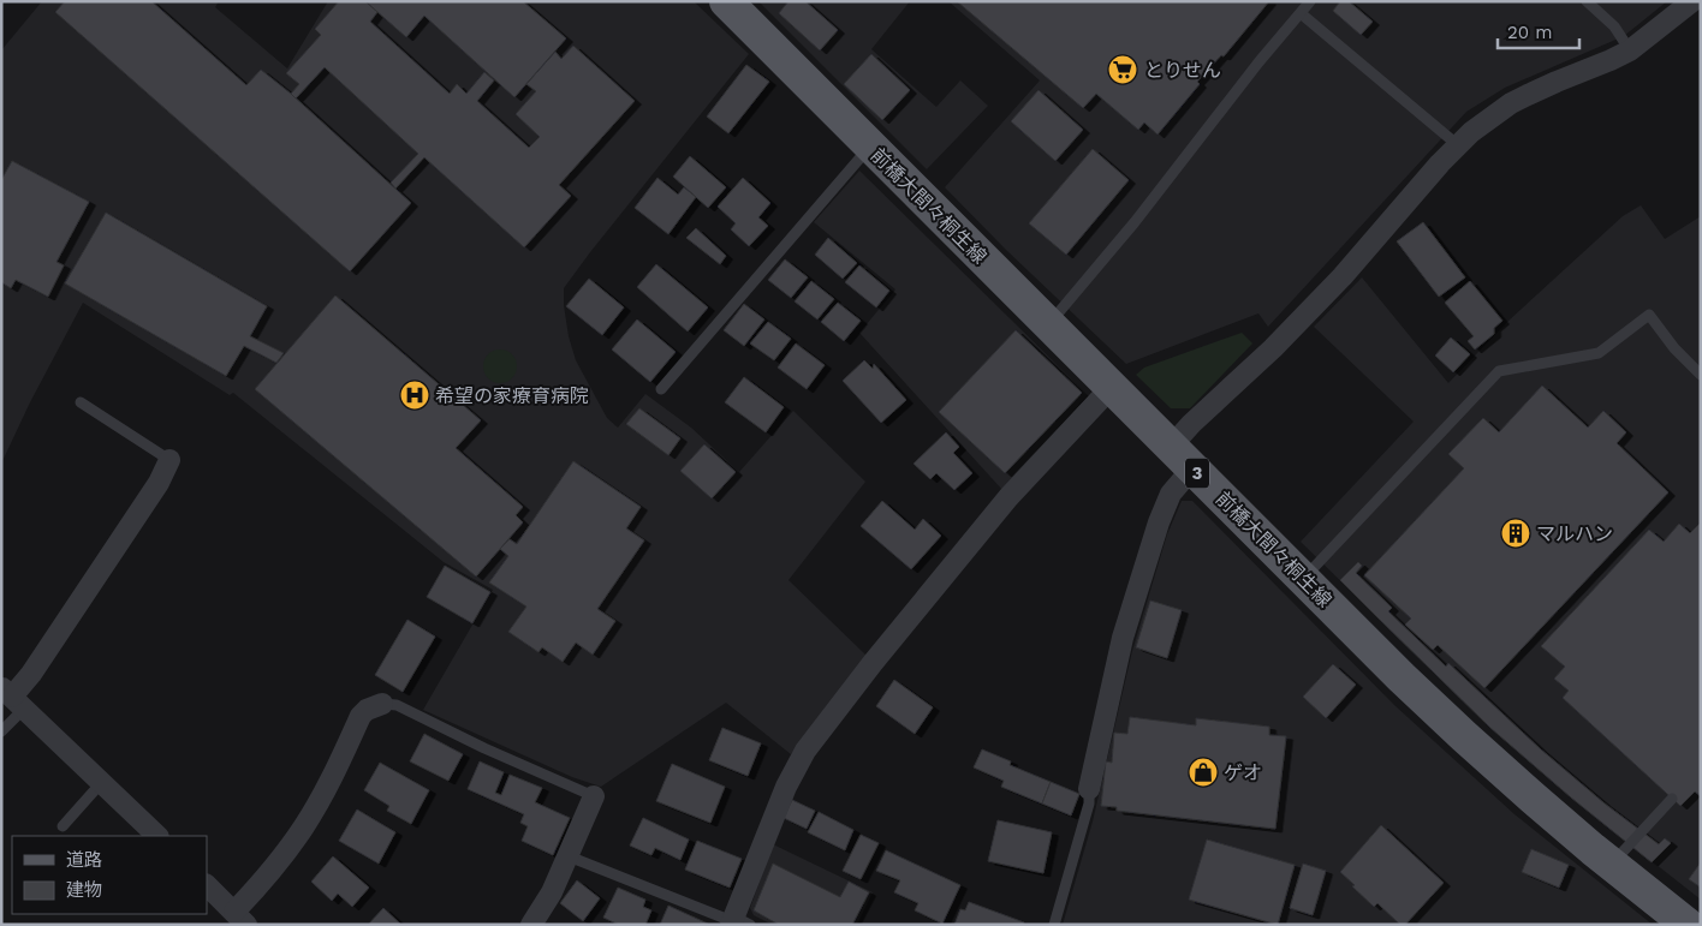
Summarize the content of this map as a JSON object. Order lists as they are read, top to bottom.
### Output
{
  "streets": {
    "main road": ["前橋大間々桐生線", "3"]
  },
  "places": {
    "supermarket": ["とりせん"],
    "hospital": ["希望の家療育病院"],
    "building": ["マルハン"],
    "shop": ["ゲオ"]
  },
  "legend": ["道路", "建物"],
  "scale_bar": "20 m"
}
